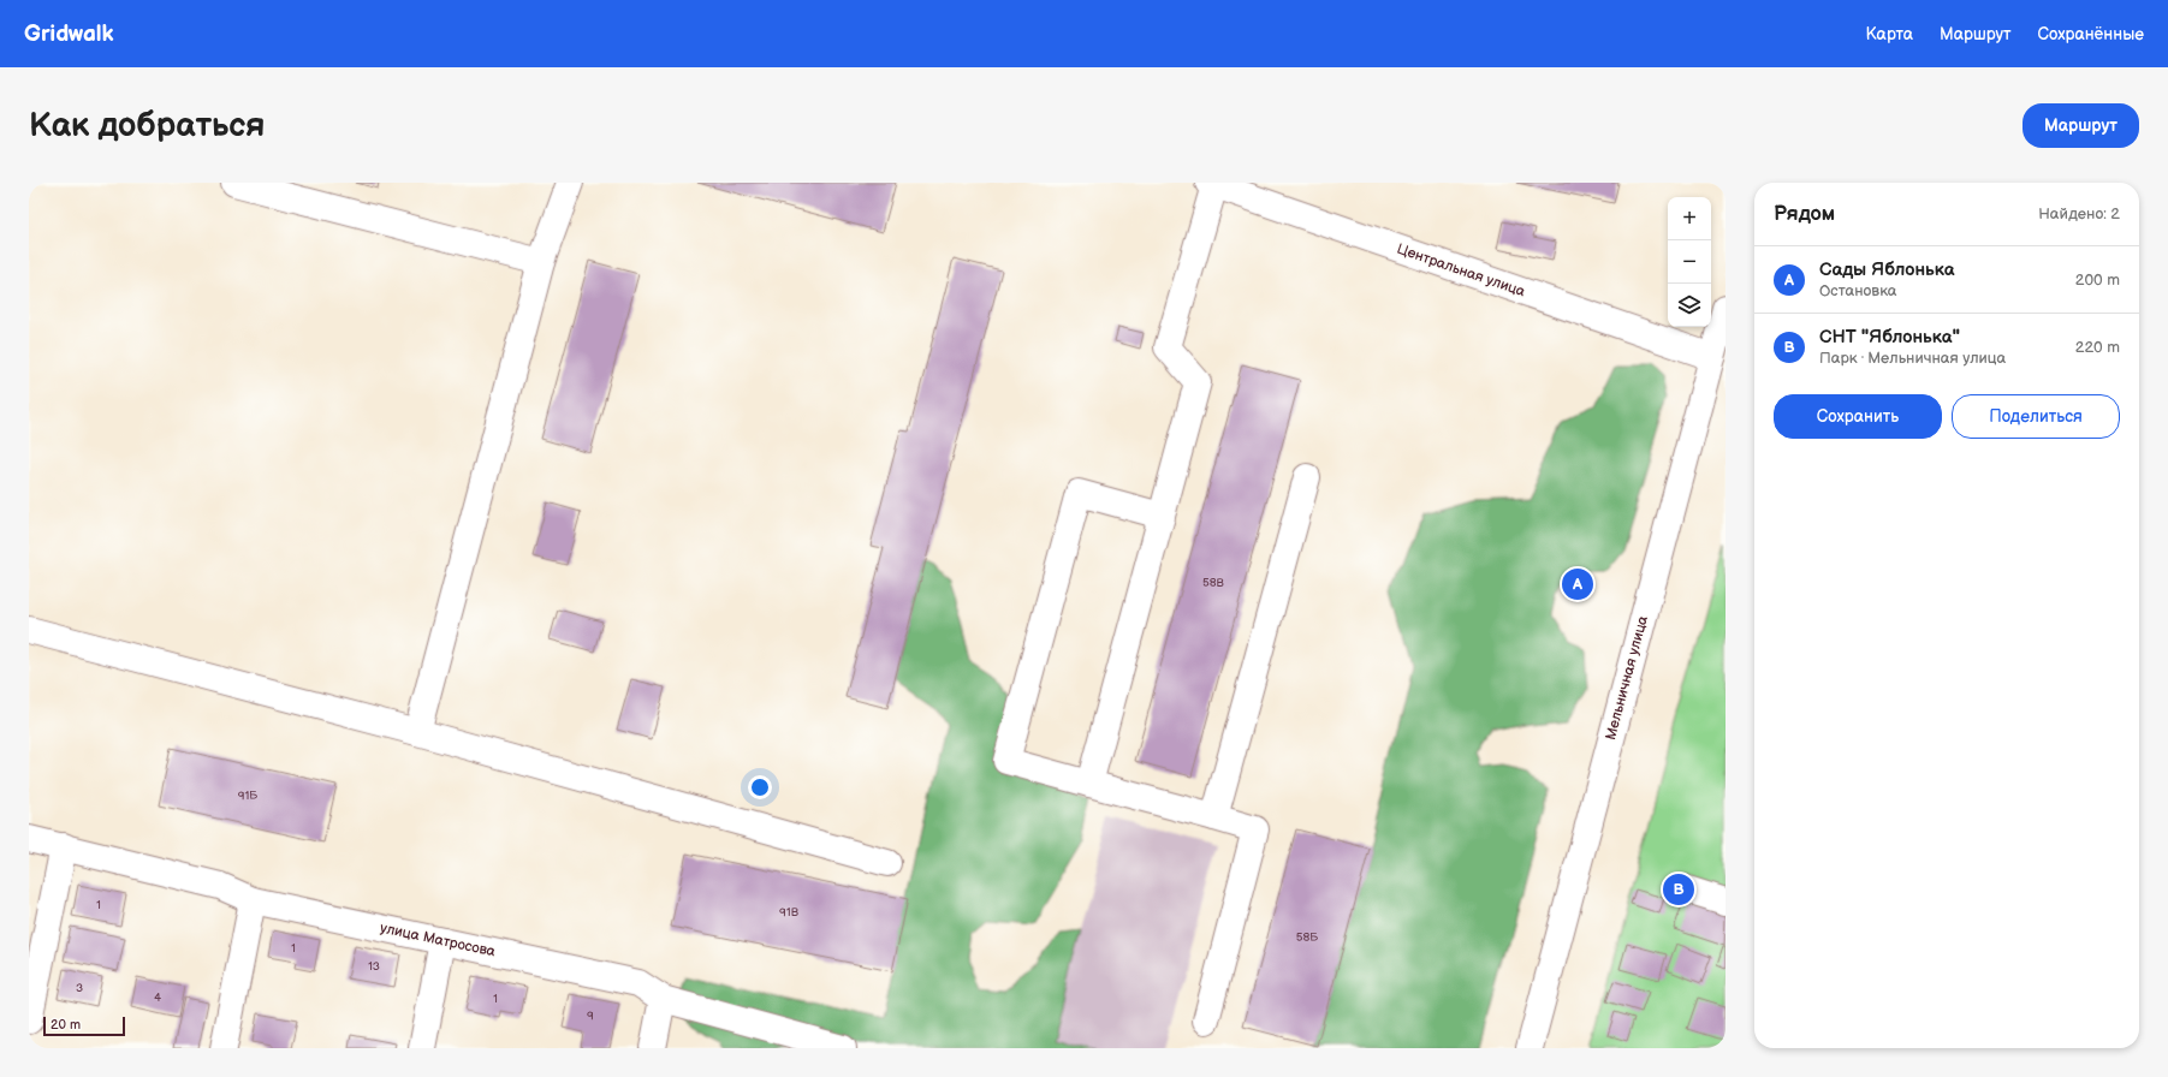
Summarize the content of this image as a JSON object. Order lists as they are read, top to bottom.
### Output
{
  "streets": {
    "street": ["Центральная улица", "Мельничная улица", "улица Матросова"]
  },
  "crossings": [
    ["Центральная улица", "Мельничная улица"]
  ],
  "house_numbers": [
    "58В",
    "91Б",
    "1",
    "91В",
    "58Б",
    "1",
    "13",
    "3",
    "4",
    "1",
    "9"
  ],
  "scale_bar": "20 m",
  "page": {
    "header": "Gridwalk",
    "nav": ["Карта", "Маршрут", "Сохранённые"],
    "buttons": [
      "Маршрут",
      ["Сохранить", "Поделиться"]
    ],
    "title": "Как добраться",
    "heading": ["Рядом", "Найдено: 2"],
    "map_buttons": ["+", "−"],
    "list": [
      {
        "mark": "A",
        "name": "Сады Яблонька",
        "note": "Остановка",
        "value": "200 m"
      },
      {
        "mark": "B",
        "name": "СНТ \"Яблонька\"",
        "note": "Парк · Мельничная улица",
        "value": "220 m"
      }
    ],
    "pins": ["A", "B"],
    "scale": "20 m"
  }
}
